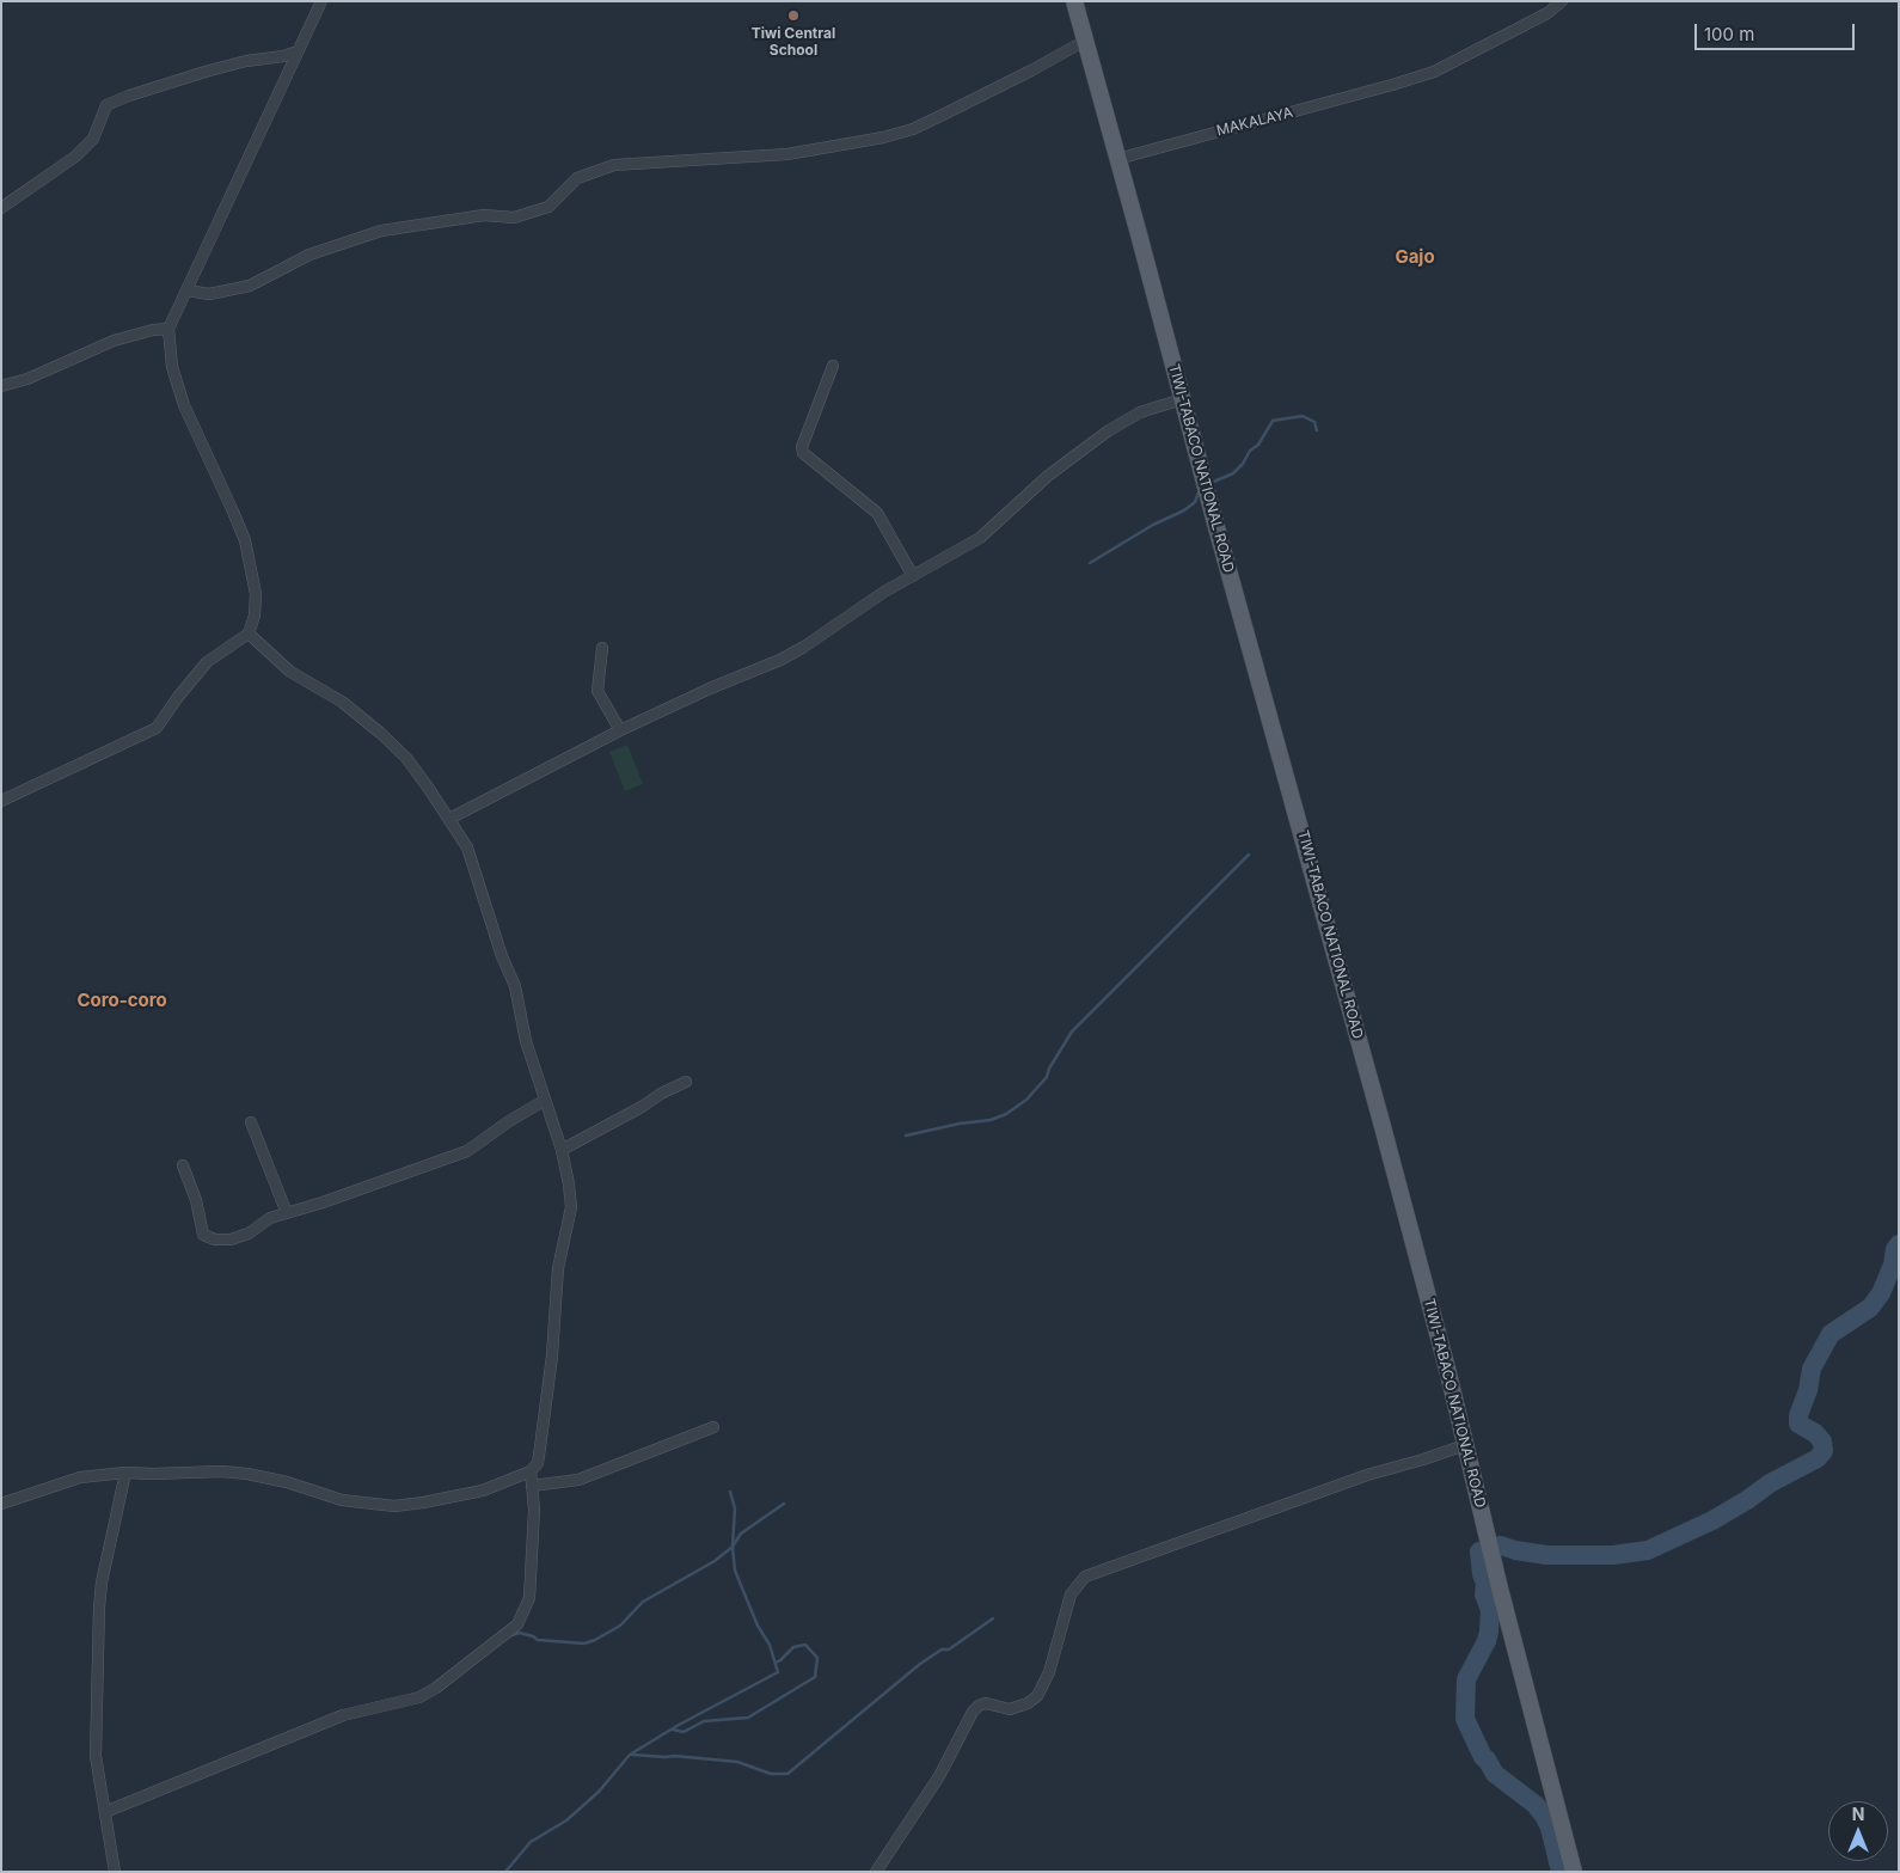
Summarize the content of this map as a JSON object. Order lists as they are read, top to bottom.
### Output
{
  "streets": {
    "main road": ["TIWI-TABACO NATIONAL ROAD"],
    "street": ["MAKALAYA"]
  },
  "crossings": [
    ["MAKALAYA", "TIWI-TABACO NATIONAL ROAD"]
  ],
  "districts": ["Gajo", "Coro-coro"],
  "places": ["Tiwi Central School"],
  "scale_bar": "100 m",
  "north": "top"
}
